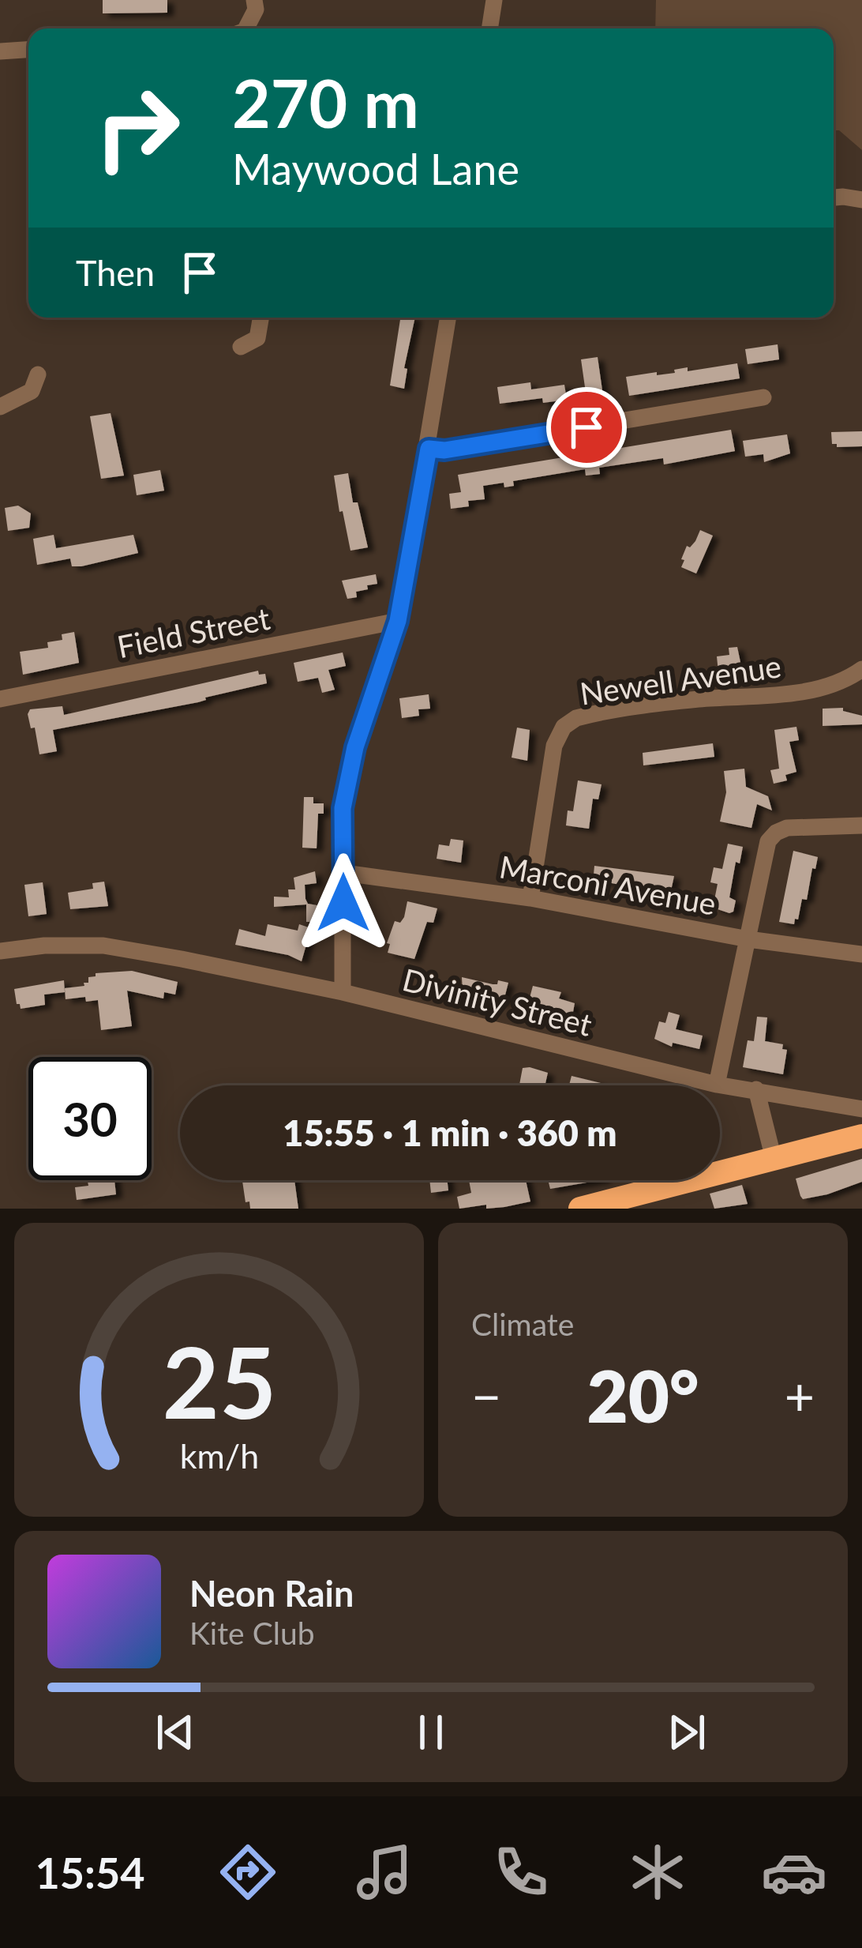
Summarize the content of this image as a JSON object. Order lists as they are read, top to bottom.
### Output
{
  "streets": {
    "street": [
      "Field Street",
      "Newell Avenue",
      "Marconi Avenue",
      "Divinity Street"
    ]
  },
  "crossings": [
    ["Newell Avenue", "Marconi Avenue"]
  ],
  "page": {
    "turn": ["270 m", "Maywood Lane"],
    "then": "Then",
    "limit": "30",
    "trip": "15:55 · 1 min · 360 m",
    "tile": "Climate",
    "heat": ["−", "20°", "+"],
    "song": ["Neon Rain", "Kite Club"],
    "tabs": "15:54",
    "gauge": ["25", "km/h"]
  }
}
